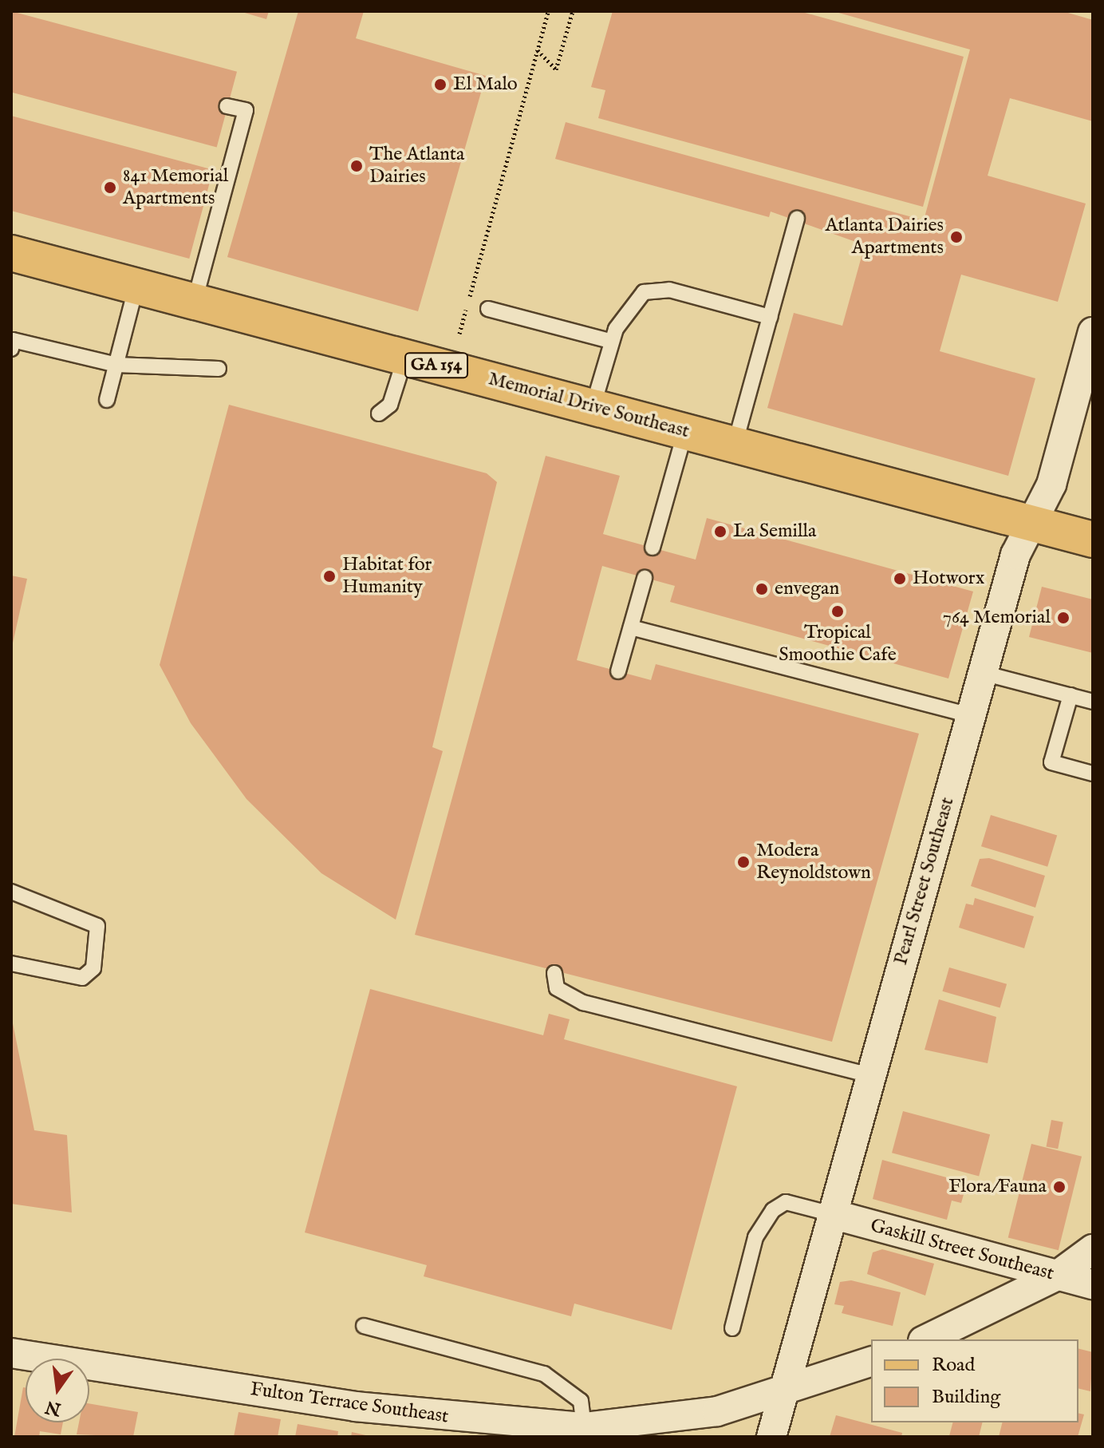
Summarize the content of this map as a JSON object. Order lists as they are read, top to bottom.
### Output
{
  "streets": {
    "main road": ["GA 154", "Memorial Drive Southeast"],
    "street": ["Pearl Street Southeast", "Gaskill Street Southeast", "Fulton Terrace Southeast"]
  },
  "crossings": [
    ["Memorial Drive Southeast", "Pearl Street Southeast"],
    ["Pearl Street Southeast", "Gaskill Street Southeast"],
    ["Pearl Street Southeast", "Fulton Terrace Southeast"]
  ],
  "places": [
    "El Malo",
    "The Atlanta Dairies",
    "841 Memorial Apartments",
    "Atlanta Dairies Apartments",
    "La Semilla",
    "Habitat for Humanity",
    "Hotworx",
    "envegan",
    "Tropical Smoothie Cafe",
    "764 Memorial",
    "Modera Reynoldstown",
    "Flora/Fauna"
  ],
  "legend": ["Road", "Building"],
  "north": "bottom"
}
